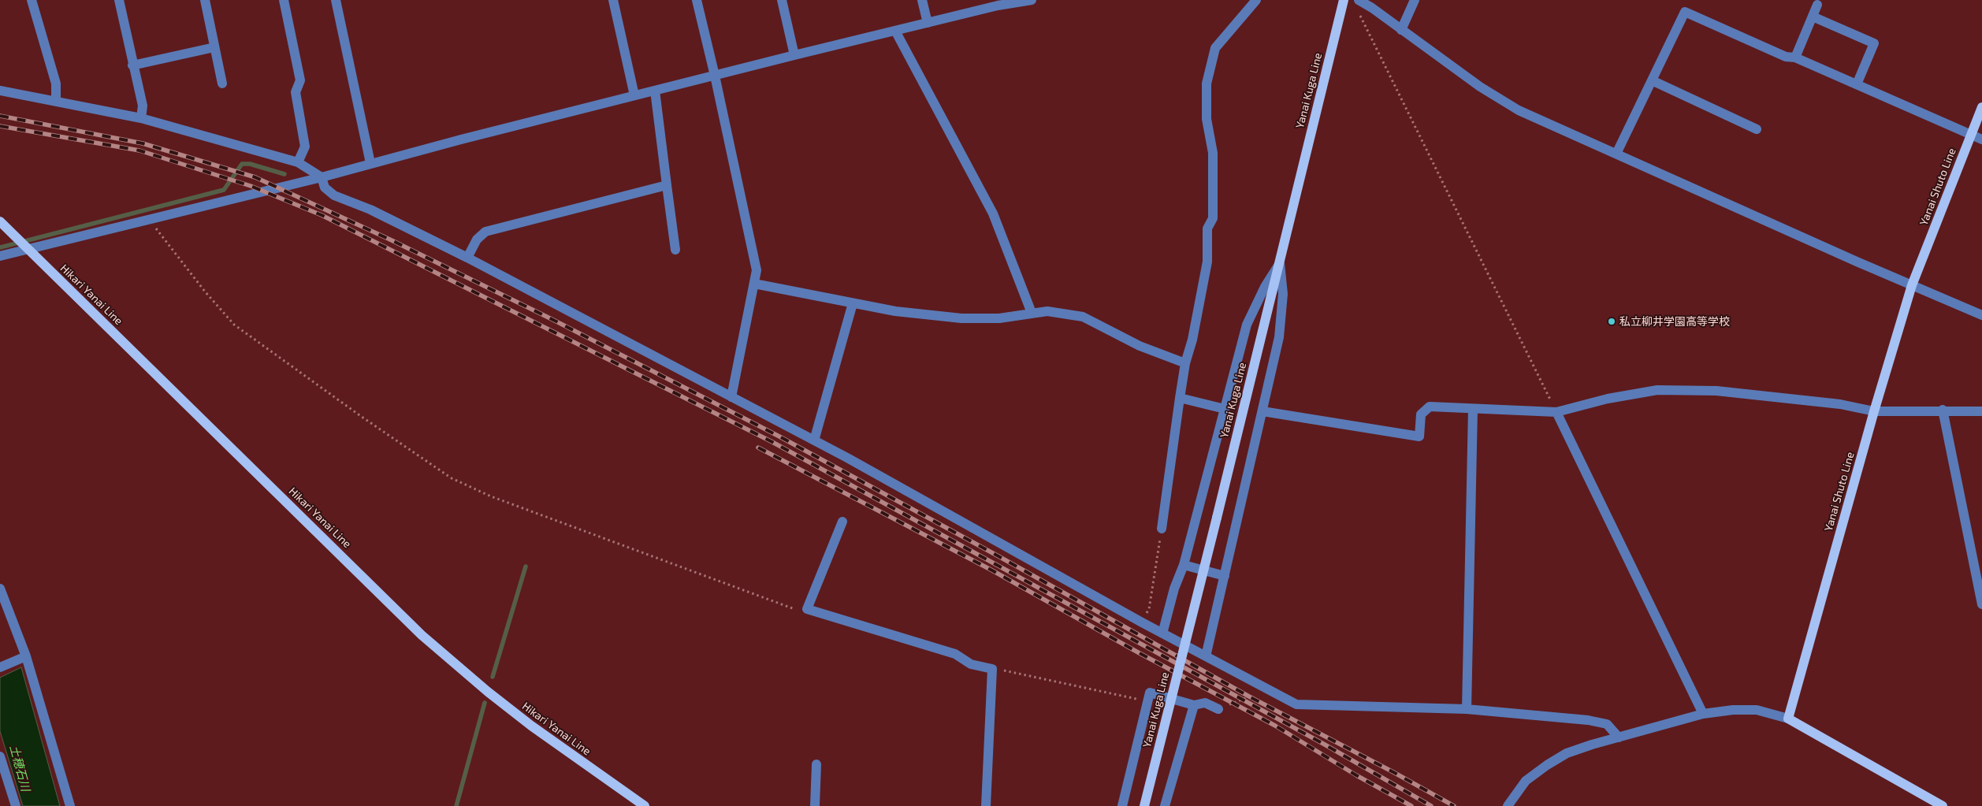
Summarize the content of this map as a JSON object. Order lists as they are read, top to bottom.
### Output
{
  "streets": {
    "main road": ["Yanai Kuga Line", "Yanai Shuto Line", "Hikari Yanai Line"]
  },
  "water": ["土穂石川"],
  "places": ["私立柳井学園高等学校"]
}
